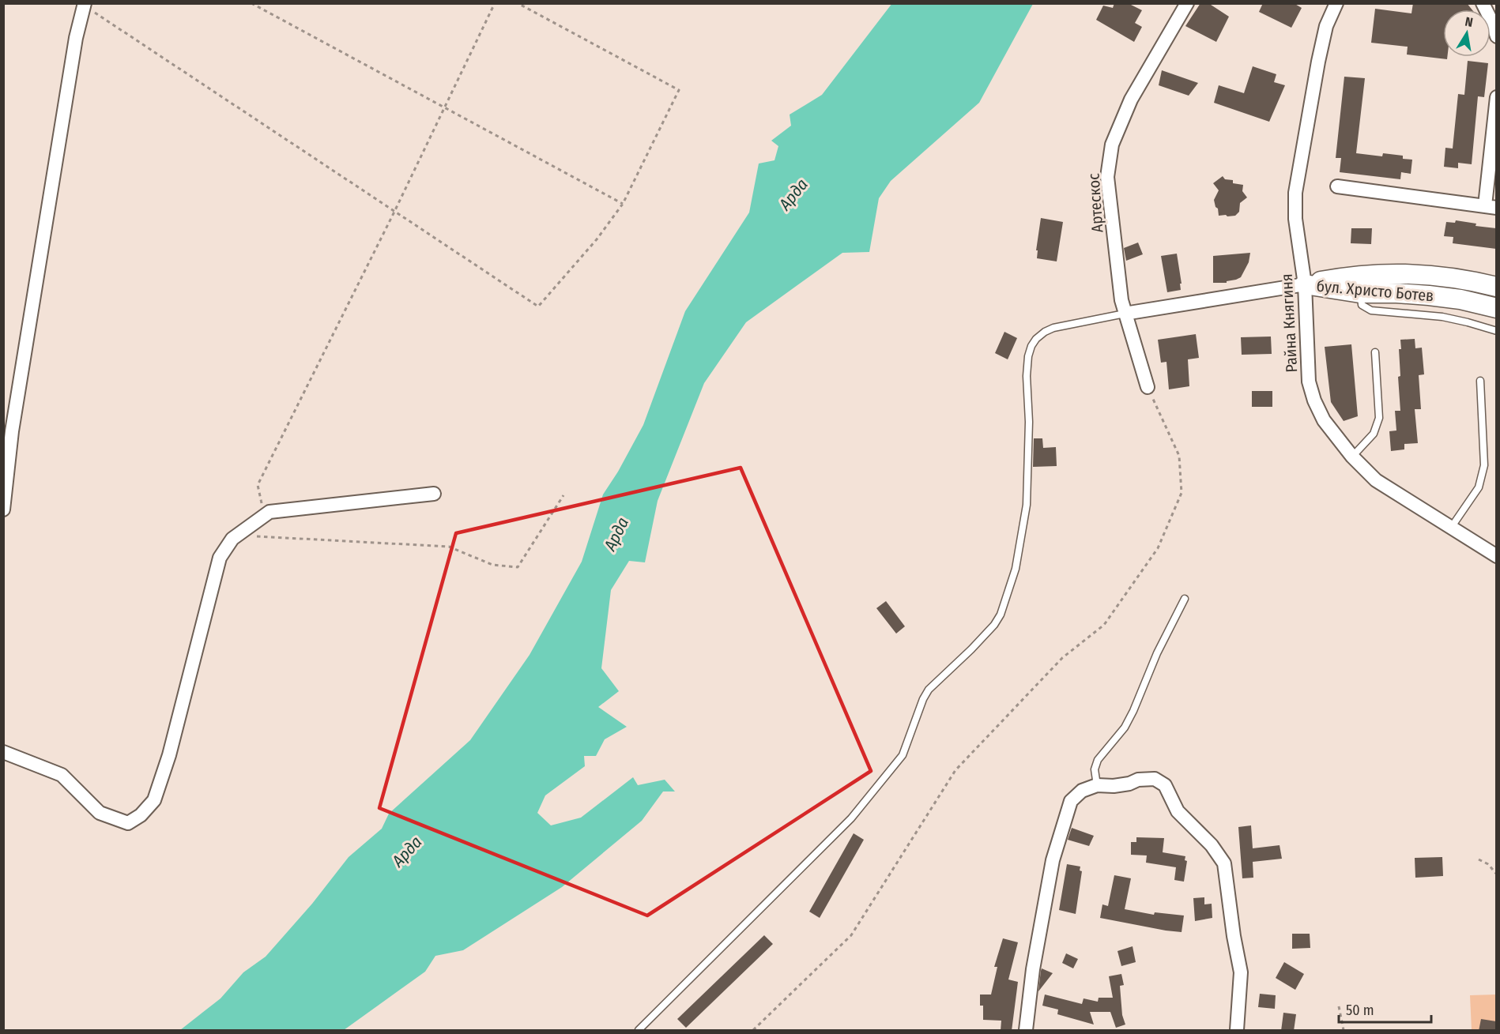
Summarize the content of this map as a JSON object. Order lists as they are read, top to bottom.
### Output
{
  "streets": {
    "main road": ["бул. Христо Ботев"],
    "street": ["Артескос", "Райна Княгиня"]
  },
  "crossings": [
    ["бул. Христо Ботев", "Райна Княгиня"]
  ],
  "water": ["Арда"],
  "scale_bar": "50 m",
  "north": "top"
}
